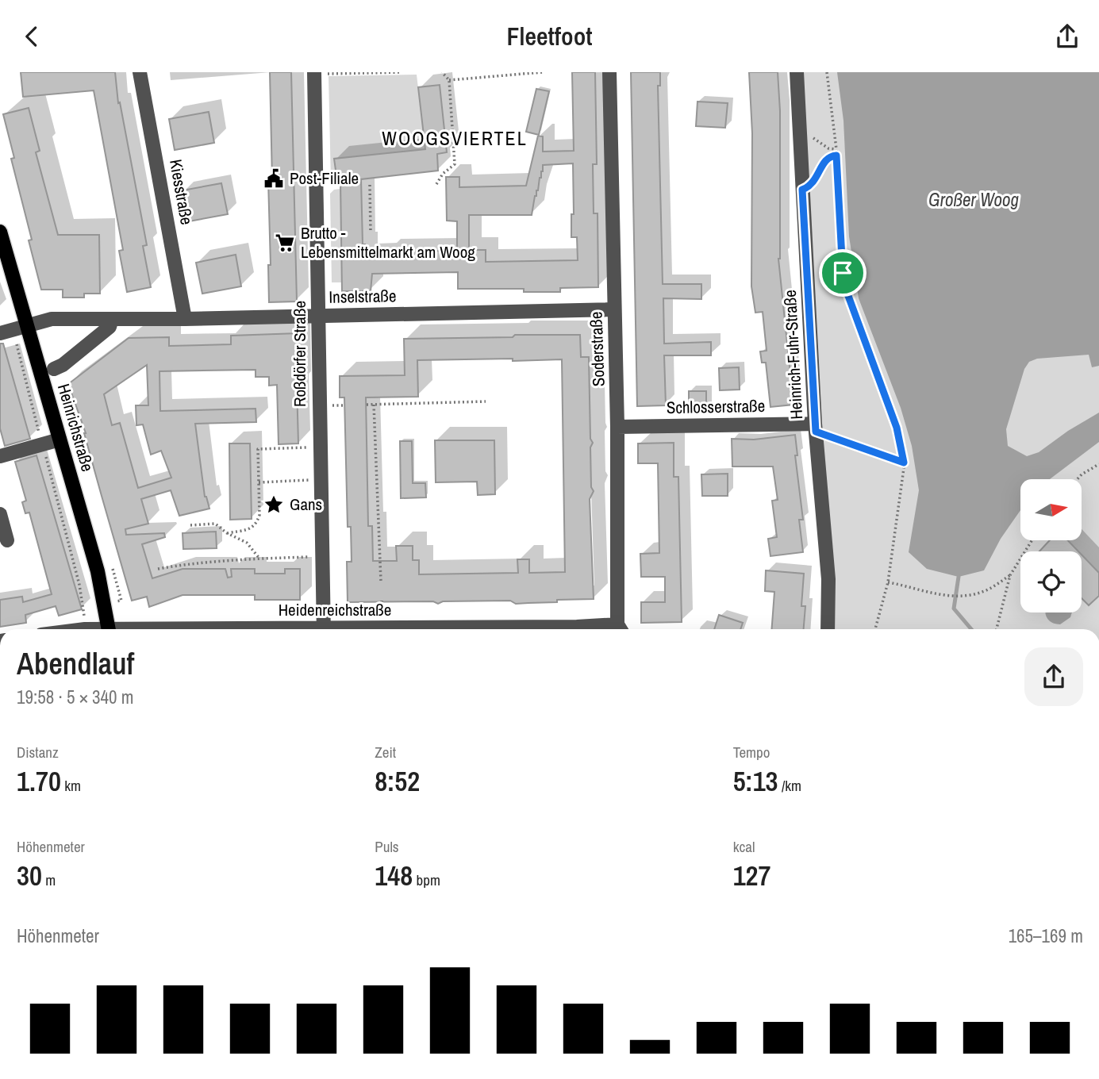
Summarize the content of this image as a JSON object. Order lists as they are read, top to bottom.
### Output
{
  "streets": {
    "main road": ["Heinrichstraße"],
    "street": [
      "Kiesstraße",
      "Inselstraße",
      "Soderstraße",
      "Roßdörfer Straße",
      "Heinrich-Fuhr-Straße",
      "Schlosserstraße"
    ]
  },
  "crossings": [
    ["Kiesstraße", "Inselstraße"],
    ["Inselstraße", "Soderstraße"],
    ["Inselstraße", "Roßdörfer Straße"],
    ["Inselstraße", "Heinrichstraße"],
    ["Soderstraße", "Schlosserstraße"],
    ["Heinrich-Fuhr-Straße", "Schlosserstraße"]
  ],
  "districts": ["WOOGSVIERTEL"],
  "water": ["Großer Woog"],
  "places": {
    "public building": ["Post-Filiale"],
    "supermarket": ["Brutto - Lebensmittelmarkt am Woog"],
    "place": ["Gans"]
  },
  "north": "right",
  "page": {
    "header": "Fleetfoot",
    "heading": ["Abendlauf", "19:58 · 5 × 340 m"],
    "stats": [
      ["Distanz", "1.70 km"],
      ["Zeit", "8:52"],
      ["Tempo", "5:13 /km"],
      ["Höhenmeter", "30 m"],
      ["Puls", "148 bpm"],
      ["kcal", "127"]
    ],
    "chart": ["Höhenmeter", "165–169 m"]
  }
}
